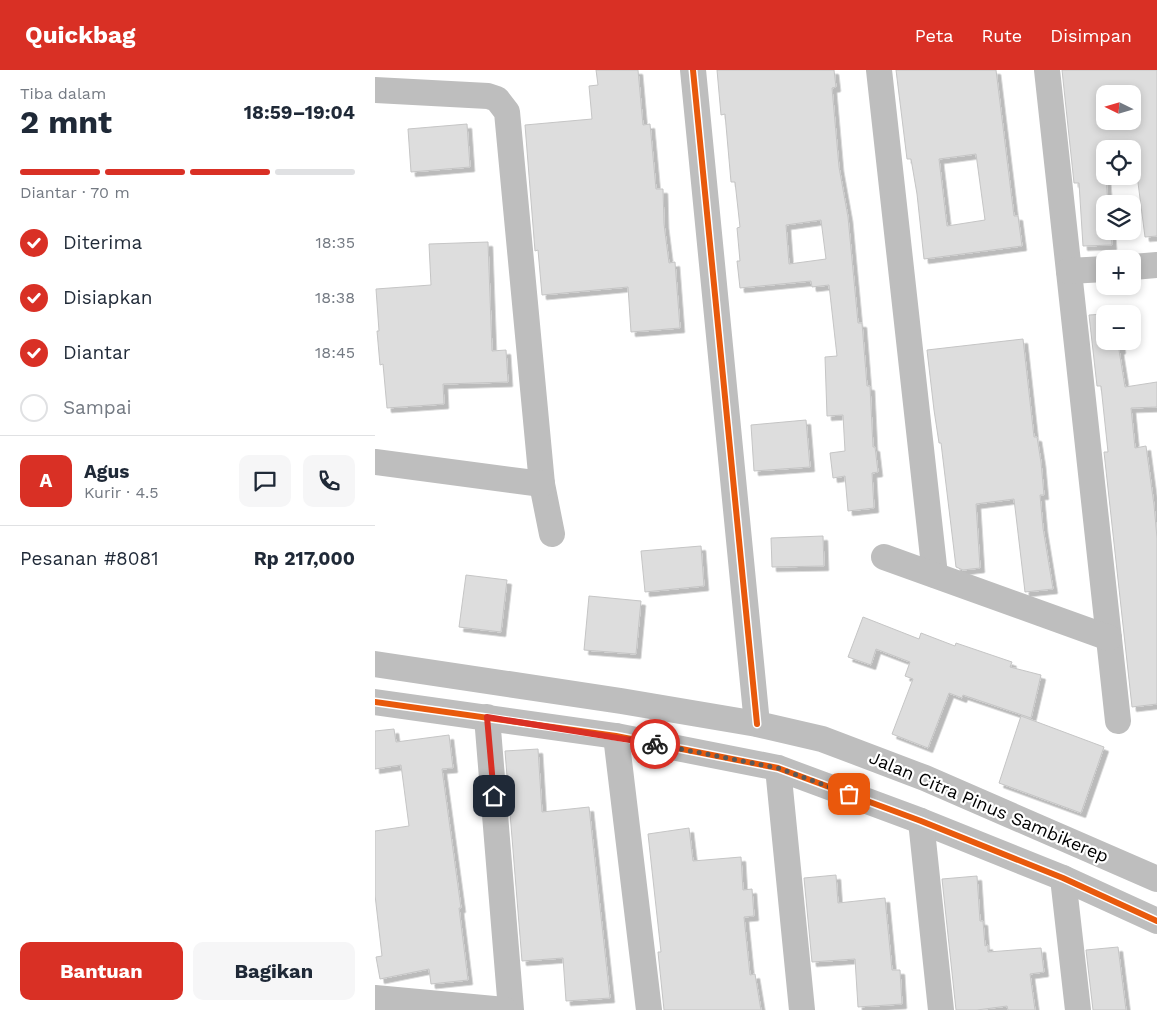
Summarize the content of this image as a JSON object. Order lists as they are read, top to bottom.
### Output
{
  "streets": {
    "street": ["Jalan Citra Pinus Sambikerep"]
  },
  "north": "left",
  "page": {
    "header": "Quickbag",
    "nav": ["Peta", "Rute", "Disimpan"],
    "heading": ["2 mnt", "Tiba dalam", "18:59–19:04"],
    "panel": [
      "Agus",
      "Kurir · 4.5",
      "Pesanan #8081",
      "Rp 217,000"
    ],
    "map_buttons": ["+", "−"],
    "bar": "Diantar · 70 m",
    "list": [
      ["Diterima", "18:35"],
      ["Disiapkan", "18:38"],
      ["Diantar", "18:45"],
      "Sampai"
    ],
    "round": "A",
    "buttons": ["Bantuan", "Bagikan"]
  }
}
